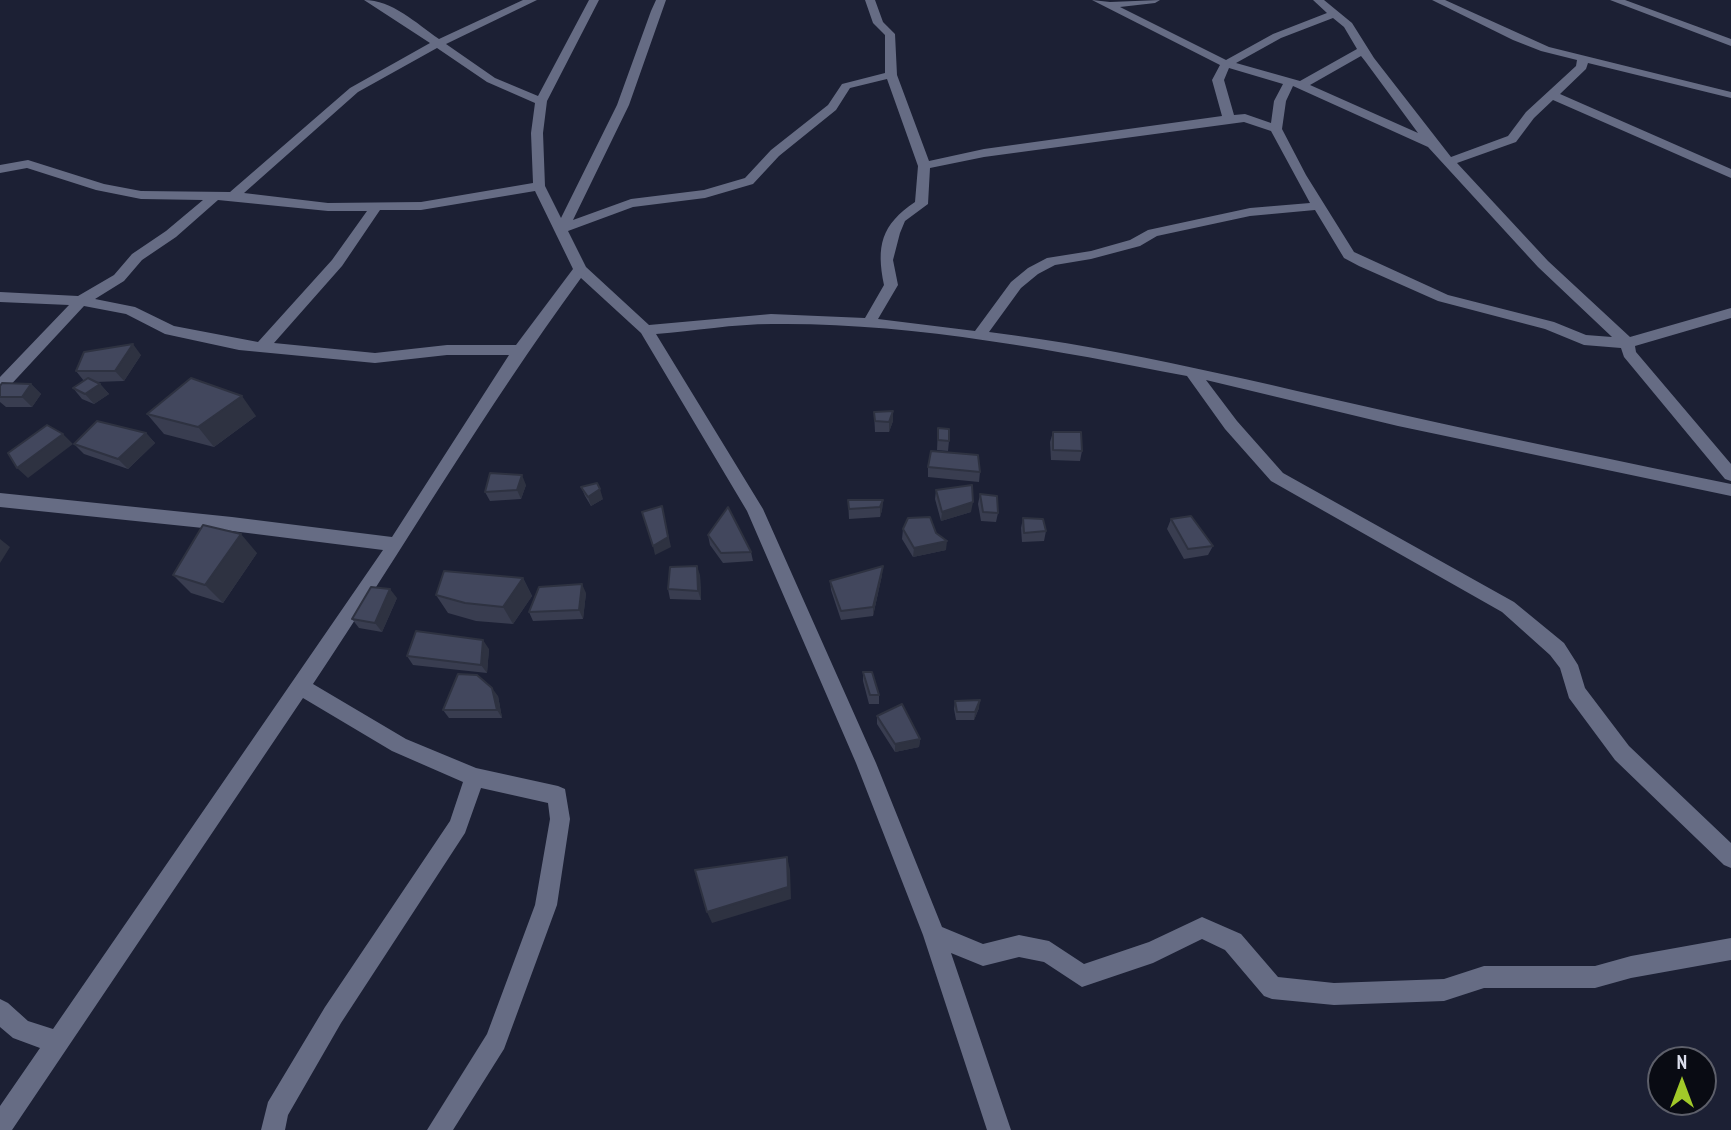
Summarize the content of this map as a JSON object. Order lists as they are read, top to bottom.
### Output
{
  "north": "top"
}
